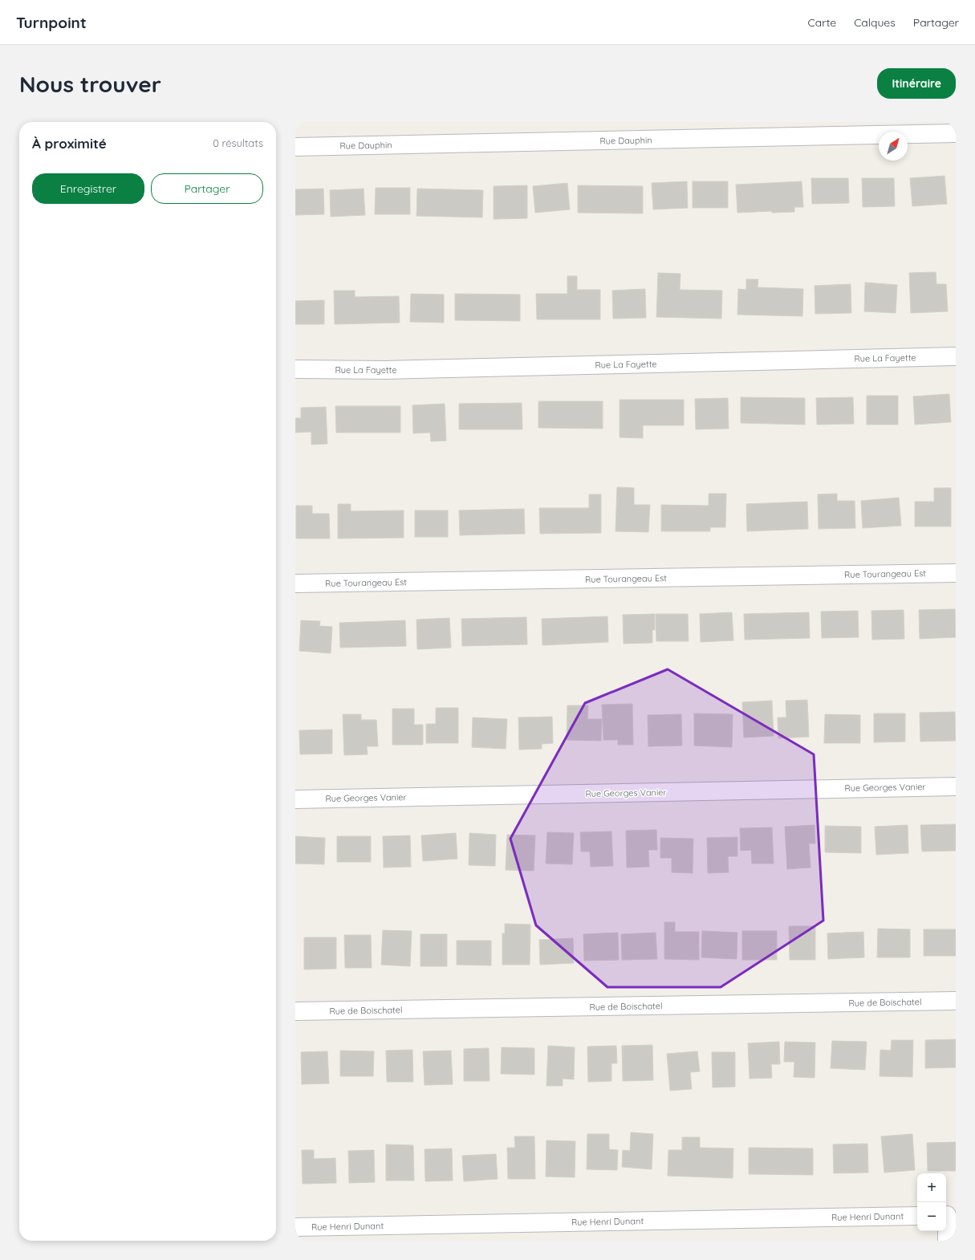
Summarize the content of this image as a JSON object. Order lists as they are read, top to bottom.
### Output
{
  "streets": {
    "street": [
      "Rue Dauphin",
      "Rue La Fayette",
      "Rue Tourangeau Est",
      "Rue Georges Vanier",
      "Rue de Boischatel",
      "Rue Henri Dunant"
    ]
  },
  "north": "top right",
  "page": {
    "header": "Turnpoint",
    "nav": ["Carte", "Calques", "Partager"],
    "buttons": [
      "Itinéraire",
      ["Enregistrer", "Partager"]
    ],
    "title": "Nous trouver",
    "heading": ["À proximité", "0 résultats"],
    "map_buttons": ["+", "−"]
  }
}
